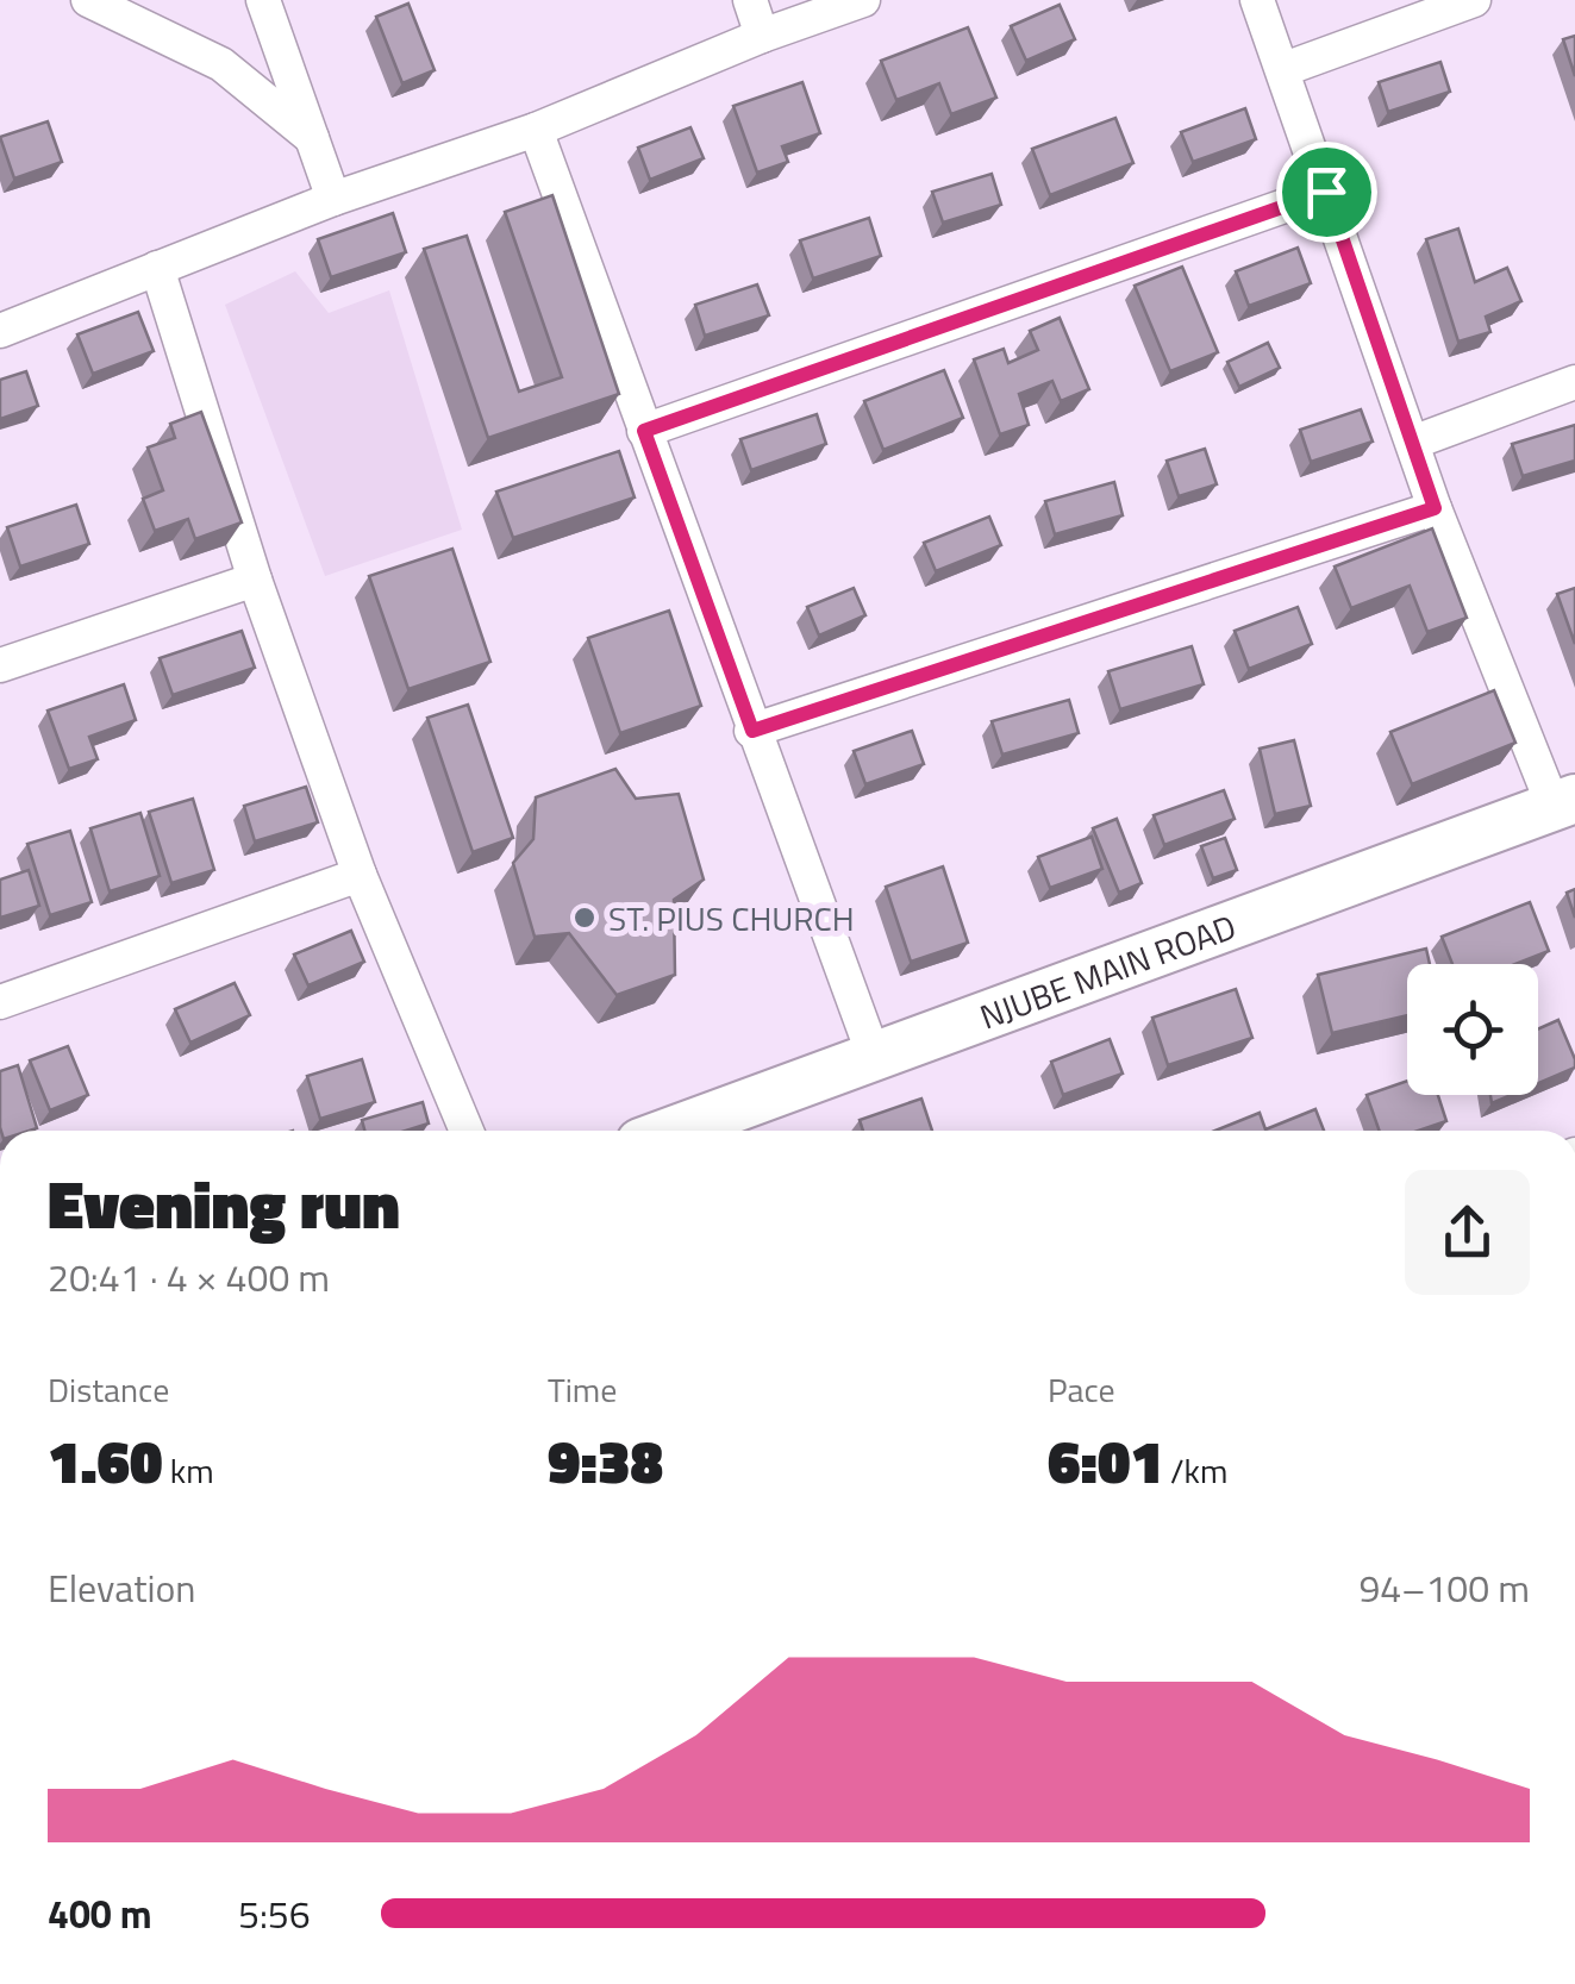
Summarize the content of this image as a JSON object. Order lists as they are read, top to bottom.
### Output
{
  "streets": {
    "street": ["NJUBE MAIN ROAD"]
  },
  "places": ["ST. PIUS CHURCH"],
  "page": {
    "heading": ["Evening run", "20:41 · 4 × 400 m"],
    "stats": [
      ["Distance", "1.60 km"],
      ["Time", "9:38"],
      ["Pace", "6:01 /km"]
    ],
    "chart": ["Elevation", "94–100 m"],
    "list": [
      {
        "name": "400 m",
        "note": "5:56"
      }
    ]
  }
}
